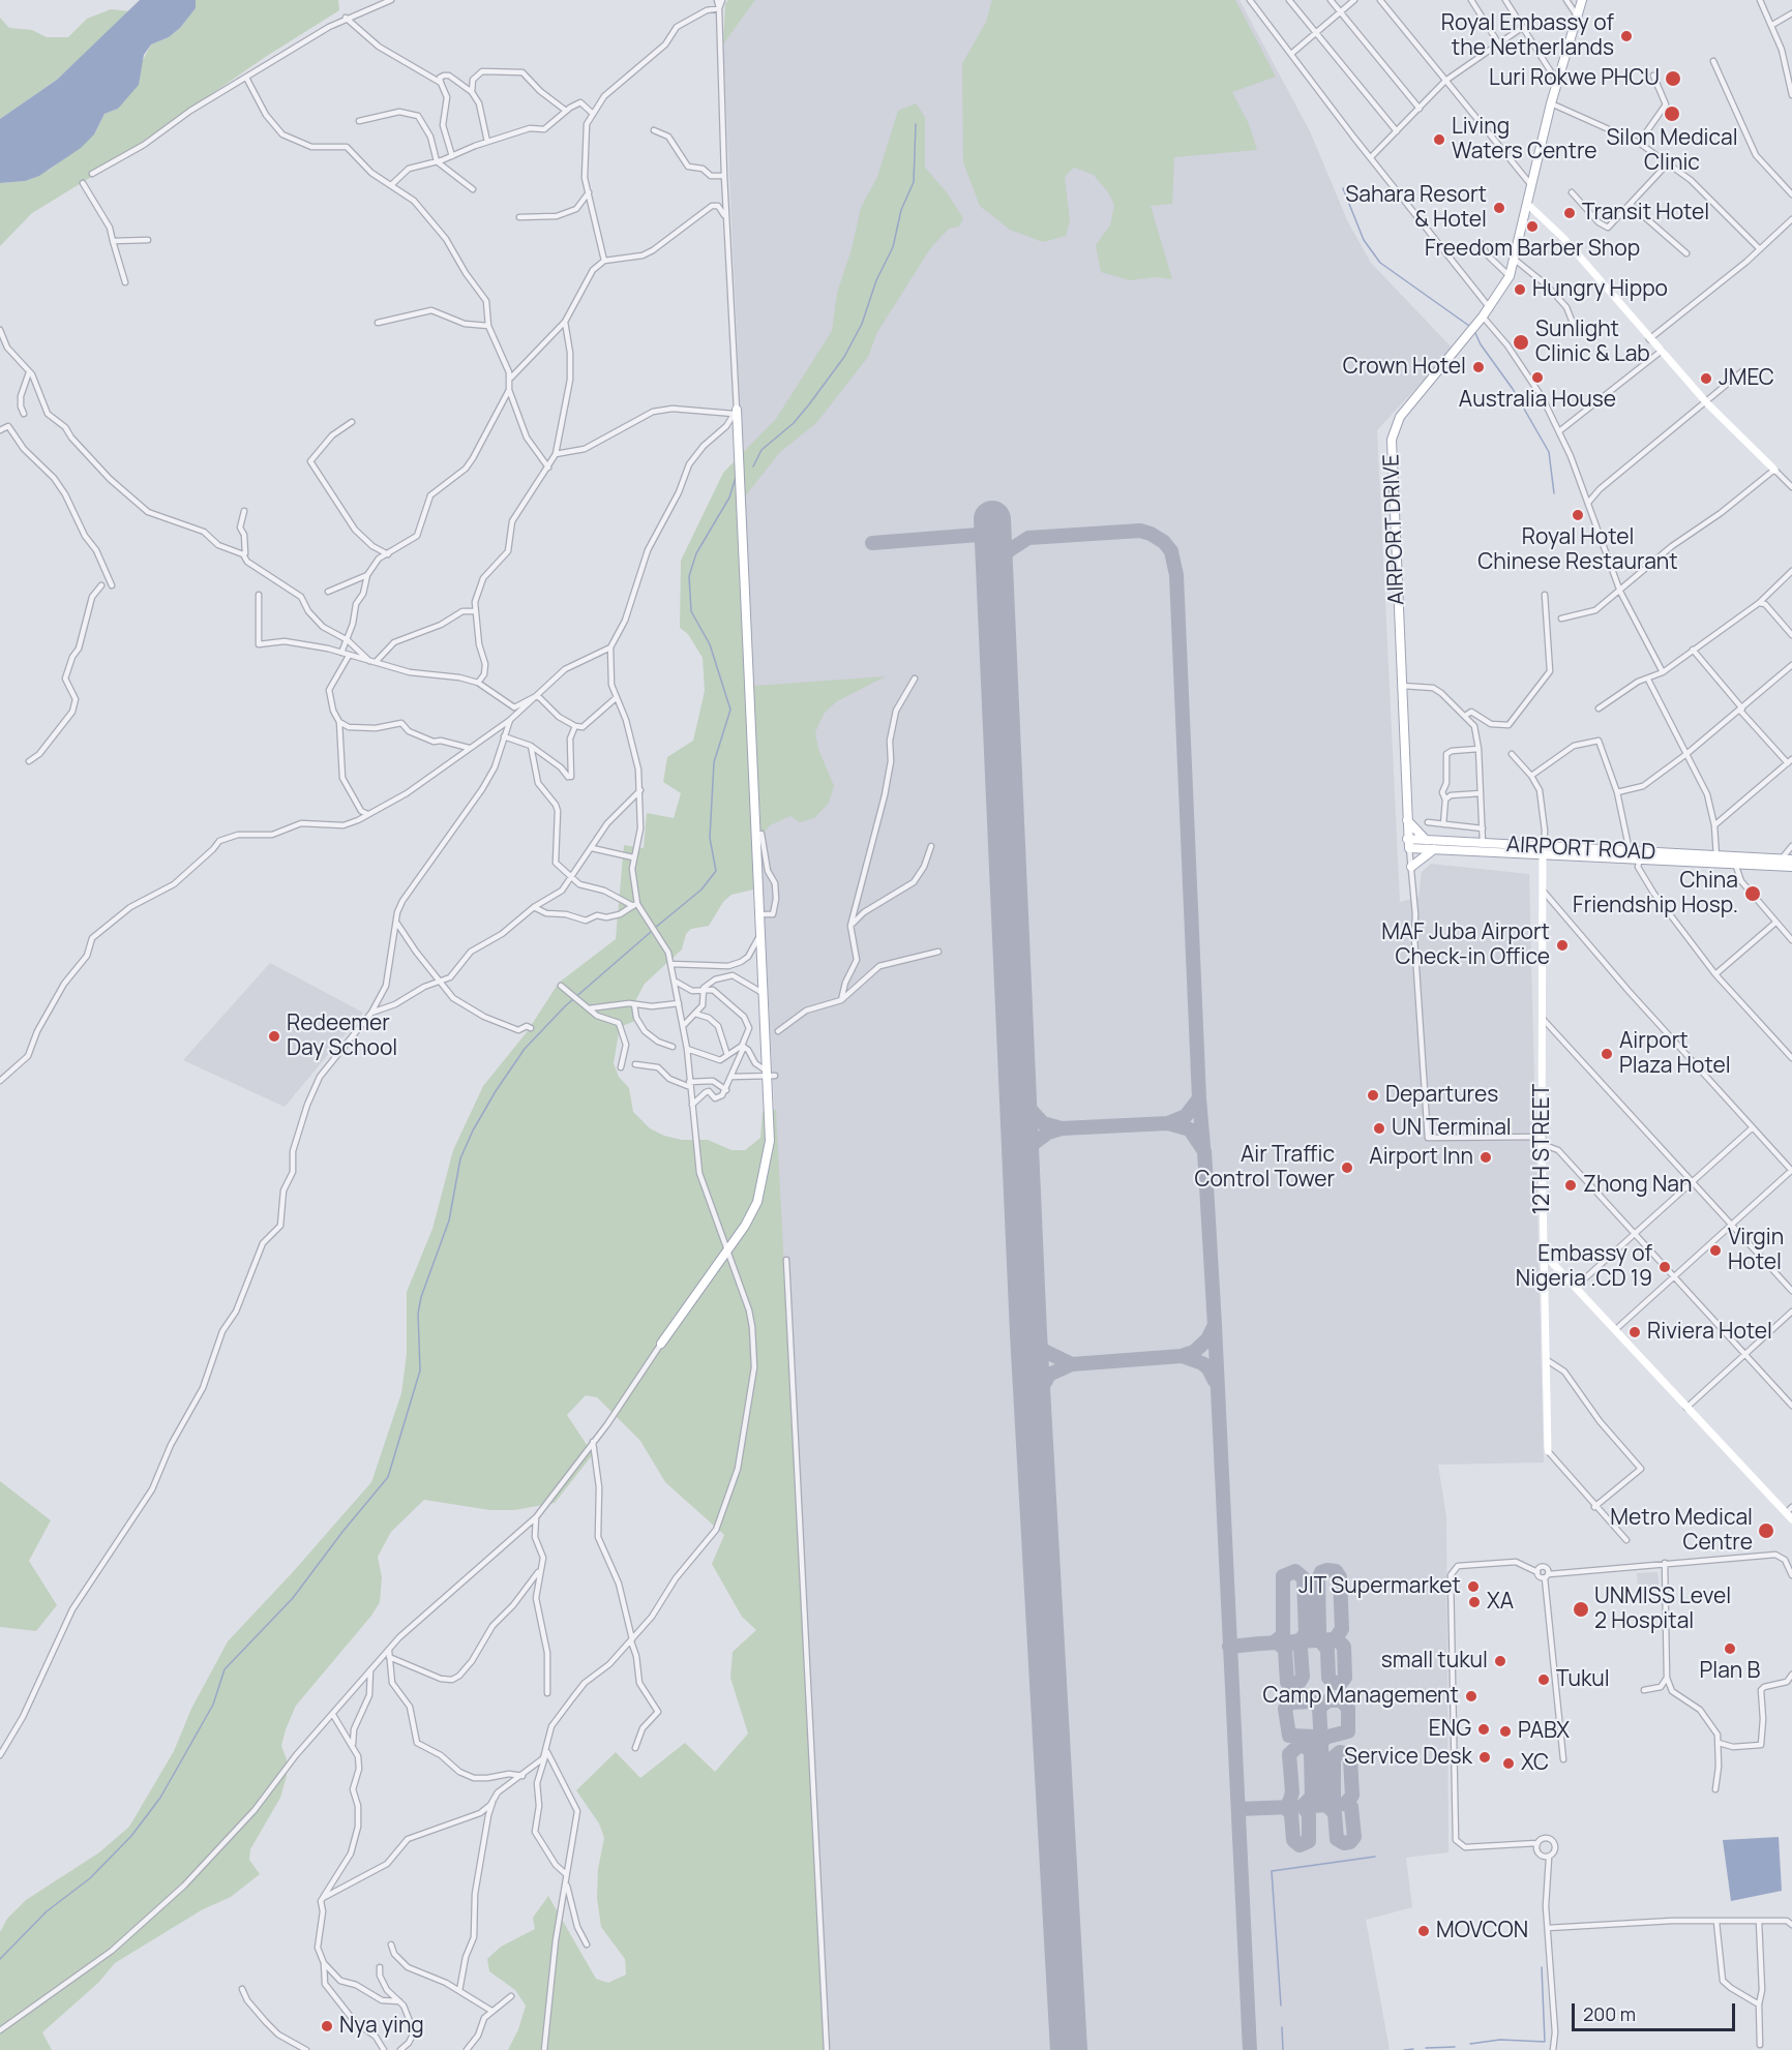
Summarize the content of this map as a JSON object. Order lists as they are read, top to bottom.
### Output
{
  "streets": {
    "main road": ["AIRPORT DRIVE", "AIRPORT ROAD"],
    "street": ["12TH STREET"]
  },
  "crossings": [
    ["AIRPORT DRIVE", "AIRPORT ROAD"],
    ["AIRPORT ROAD", "12TH STREET"]
  ],
  "places": [
    "Royal Embassy of the Netherlands",
    "Luri Rokwe PHCU",
    "Silon Medical Clinic",
    "Living Waters Centre",
    "Sahara Resort & Hotel",
    "Transit Hotel",
    "Freedom Barber Shop",
    "Hungry Hippo",
    "Sunlight Clinic & Lab",
    "Crown Hotel",
    "Australia House",
    "JMEC",
    "Royal Hotel Chinese Restaurant",
    "China Friendship Hosp.",
    "MAF Juba Airport Check-in Office",
    "Redeemer Day School",
    "Airport Plaza Hotel",
    "Departures",
    "UN Terminal",
    "Airport Inn",
    "Air Traffic Control Tower",
    "Zhong Nan",
    "Virgin Hotel",
    "Embassy of Nigeria .CD 19",
    "Riviera Hotel",
    "Metro Medical Centre",
    "JIT Supermarket",
    "XA",
    "UNMISS Level 2 Hospital",
    "Plan B",
    "small tukul",
    "Tukul",
    "Camp Management",
    "ENG",
    "PABX",
    "Service Desk",
    "XC",
    "MOVCON",
    "Nya ying"
  ],
  "scale_bar": "200 m"
}
